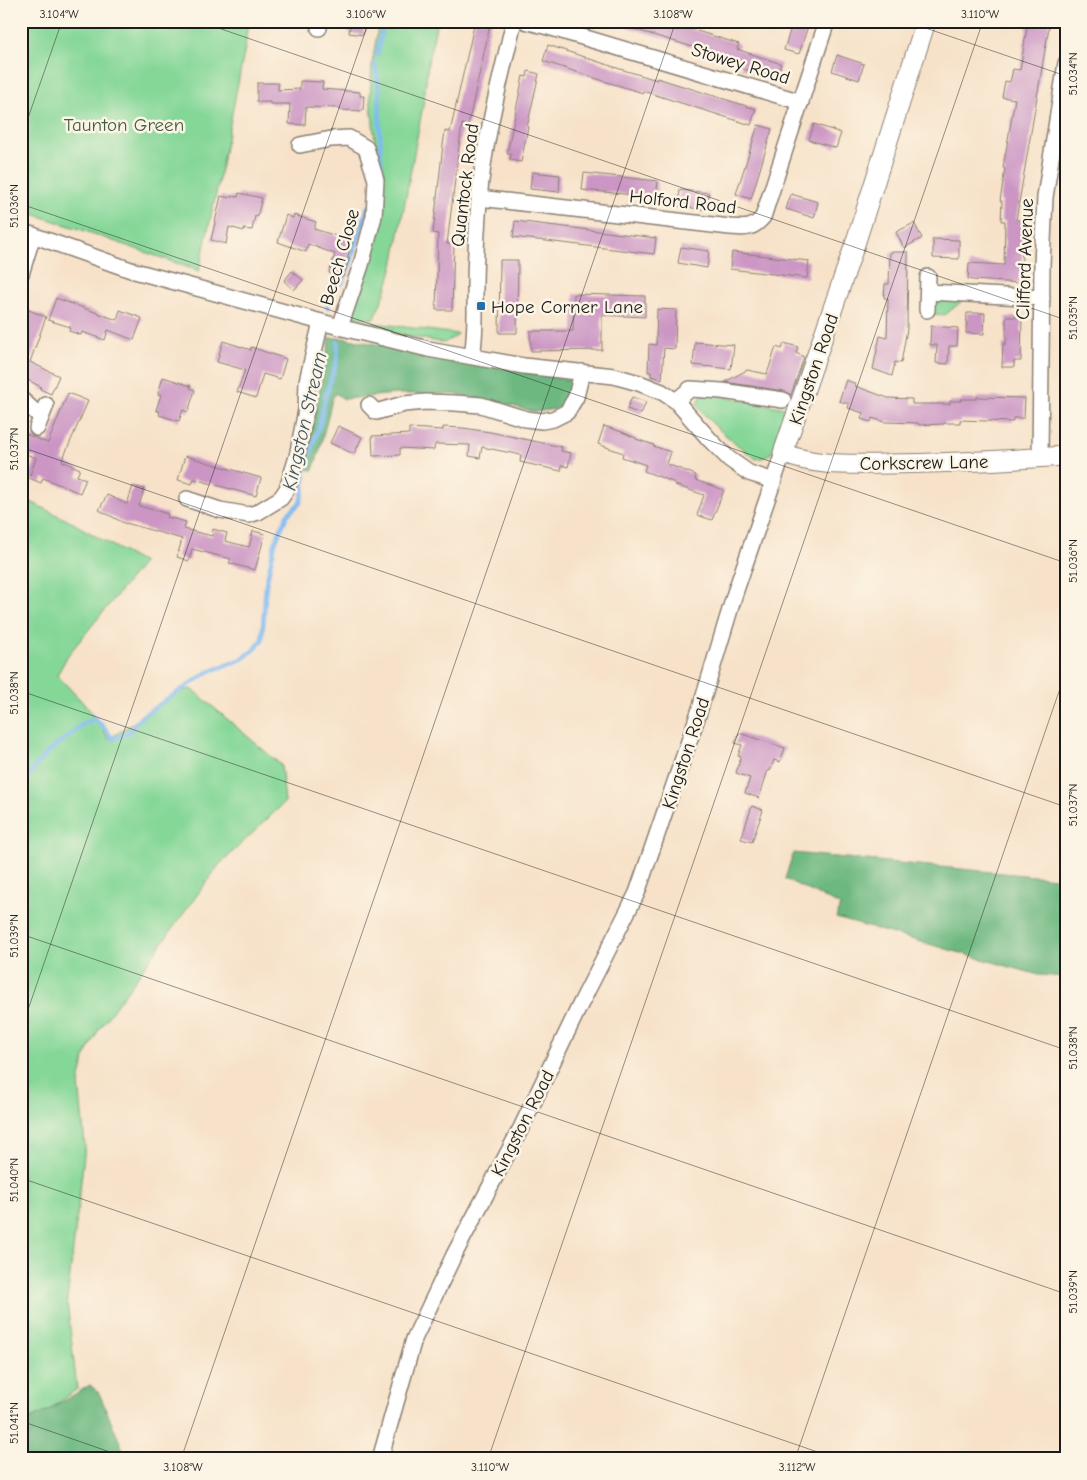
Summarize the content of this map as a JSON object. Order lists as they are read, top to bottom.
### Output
{
  "streets": {
    "street": [
      "Stowey Road",
      "Quantock Road",
      "Holford Road",
      "Beech Close",
      "Clifford Avenue",
      "Kingston Road",
      "Corkscrew Lane"
    ]
  },
  "crossings": [
    ["Stowey Road", "Holford Road"],
    ["Quantock Road", "Holford Road"],
    ["Clifford Avenue", "Corkscrew Lane"],
    ["Kingston Road", "Corkscrew Lane"]
  ],
  "water": ["Kingston Stream"],
  "parks": ["Taunton Green"],
  "places": {
    "transit": ["Hope Corner Lane"]
  },
  "coordinates": [
    "3.104°W",
    "3.106°W",
    "3.108°W",
    "3.110°W",
    "51.034°N",
    "51.036°N",
    "51.035°N",
    "51.037°N",
    "51.038°N",
    "51.039°N",
    "51.040°N",
    "51.041°N",
    "3.112°W"
  ]
}
